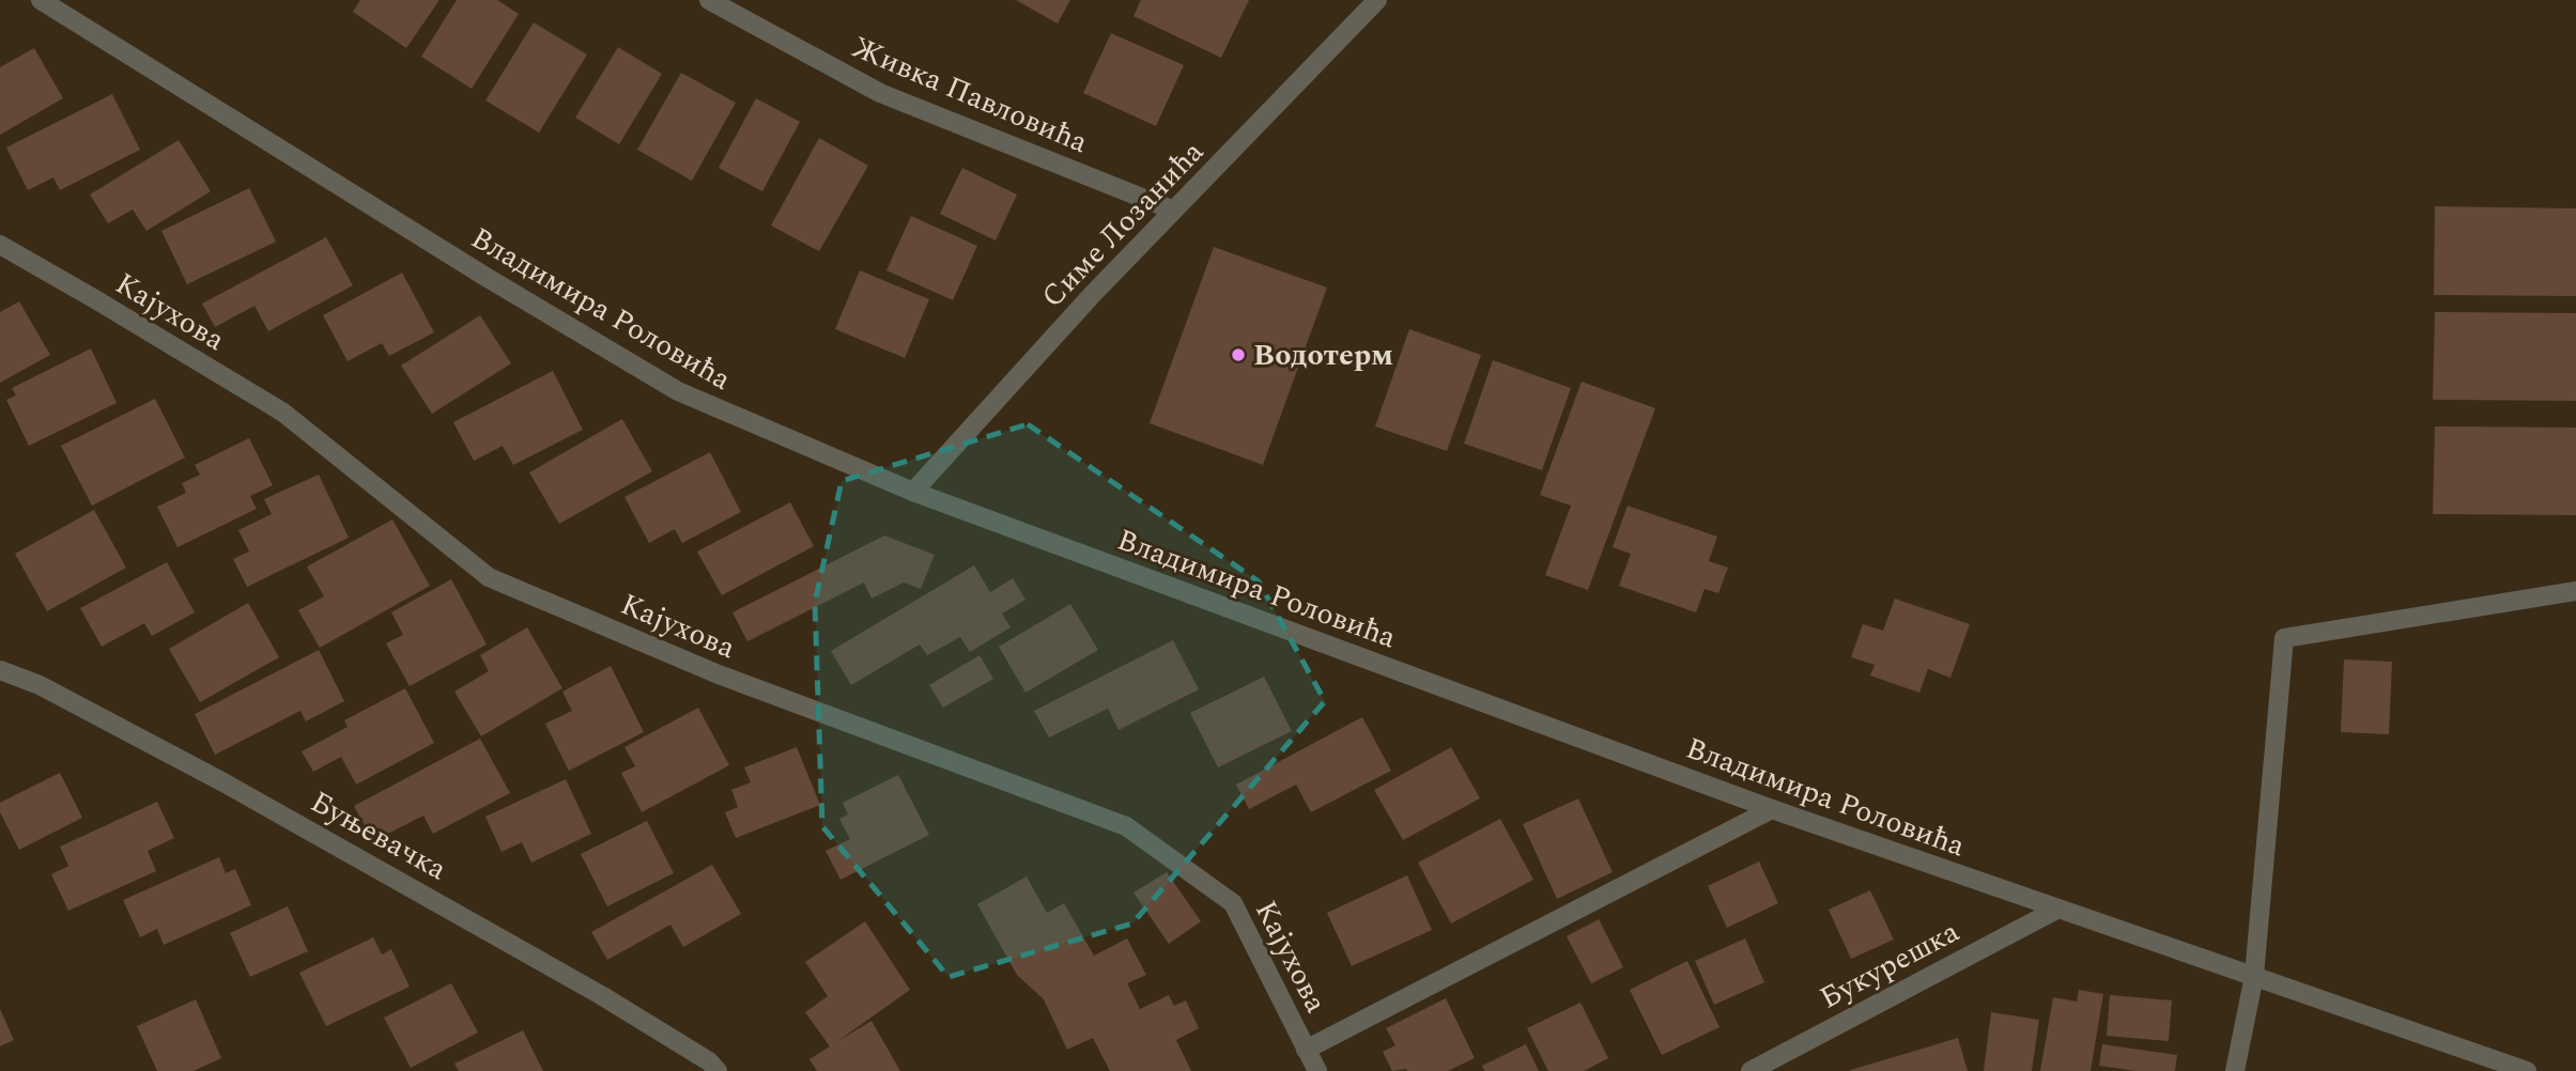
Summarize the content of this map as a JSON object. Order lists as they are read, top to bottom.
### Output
{
  "streets": {
    "street": [
      "Живка Павловића",
      "Симе Лозанића",
      "Владимира Роловића",
      "Кајухова",
      "Буњевачка",
      "Букурешка"
    ]
  },
  "crossings": [
    ["Живка Павловића", "Симе Лозанића"],
    ["Симе Лозанића", "Владимира Роловића"],
    ["Владимира Роловића", "Кајухова"],
    ["Владимира Роловића", "Букурешка"]
  ],
  "places": ["Водотерм"]
}
